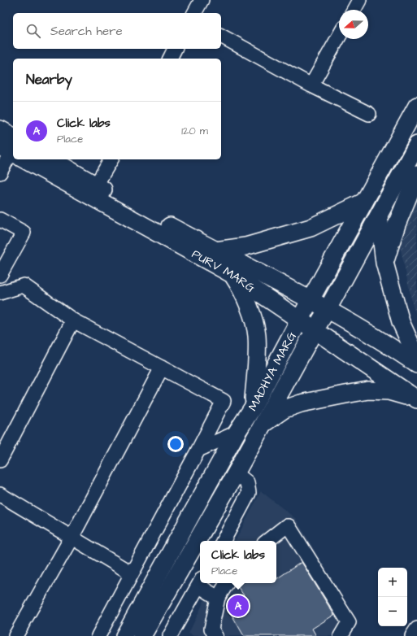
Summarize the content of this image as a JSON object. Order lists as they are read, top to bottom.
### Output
{
  "streets": {
    "main road": ["PURV MARG", "MADHYA MARG"]
  },
  "crossings": [
    ["PURV MARG", "MADHYA MARG"]
  ],
  "north": "left",
  "page": {
    "search": "Search here",
    "heading": "Nearby",
    "list": [
      {
        "mark": "A",
        "name": "Click labs",
        "note": "Place",
        "value": "120 m"
      }
    ],
    "popup": ["Click labs", "Place"],
    "map_buttons": ["+", "−"],
    "pins": "A"
  }
}
